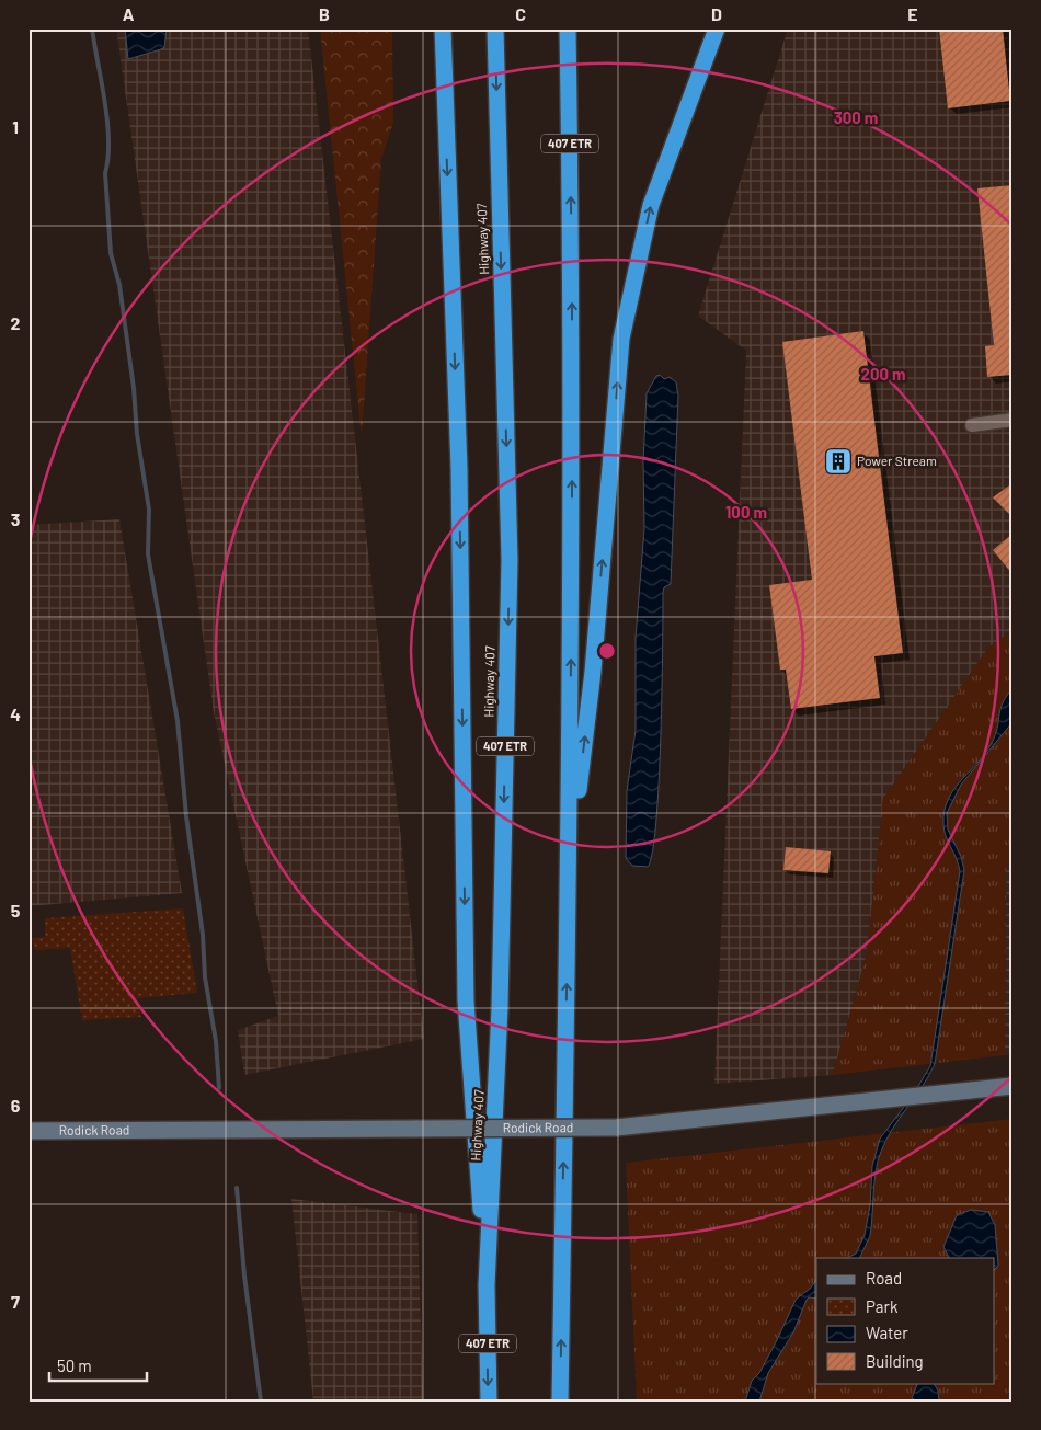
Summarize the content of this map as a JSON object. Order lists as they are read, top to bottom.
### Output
{
  "streets": {
    "highway": ["407 ETR", "Highway 407"],
    "main road": ["Rodick Road"]
  },
  "places": {
    "building": ["Power Stream"]
  },
  "legend": [
    "Road",
    "Park",
    "Water",
    "Building"
  ],
  "scale_bar": "50 m",
  "grid": {
    "columns": [
      "A",
      "B",
      "C",
      "D",
      "E"
    ],
    "rows": [
      "1",
      "2",
      "3",
      "4",
      "5",
      "6",
      "7"
    ]
  },
  "rings": ["300 m", "200 m", "100 m"]
}
